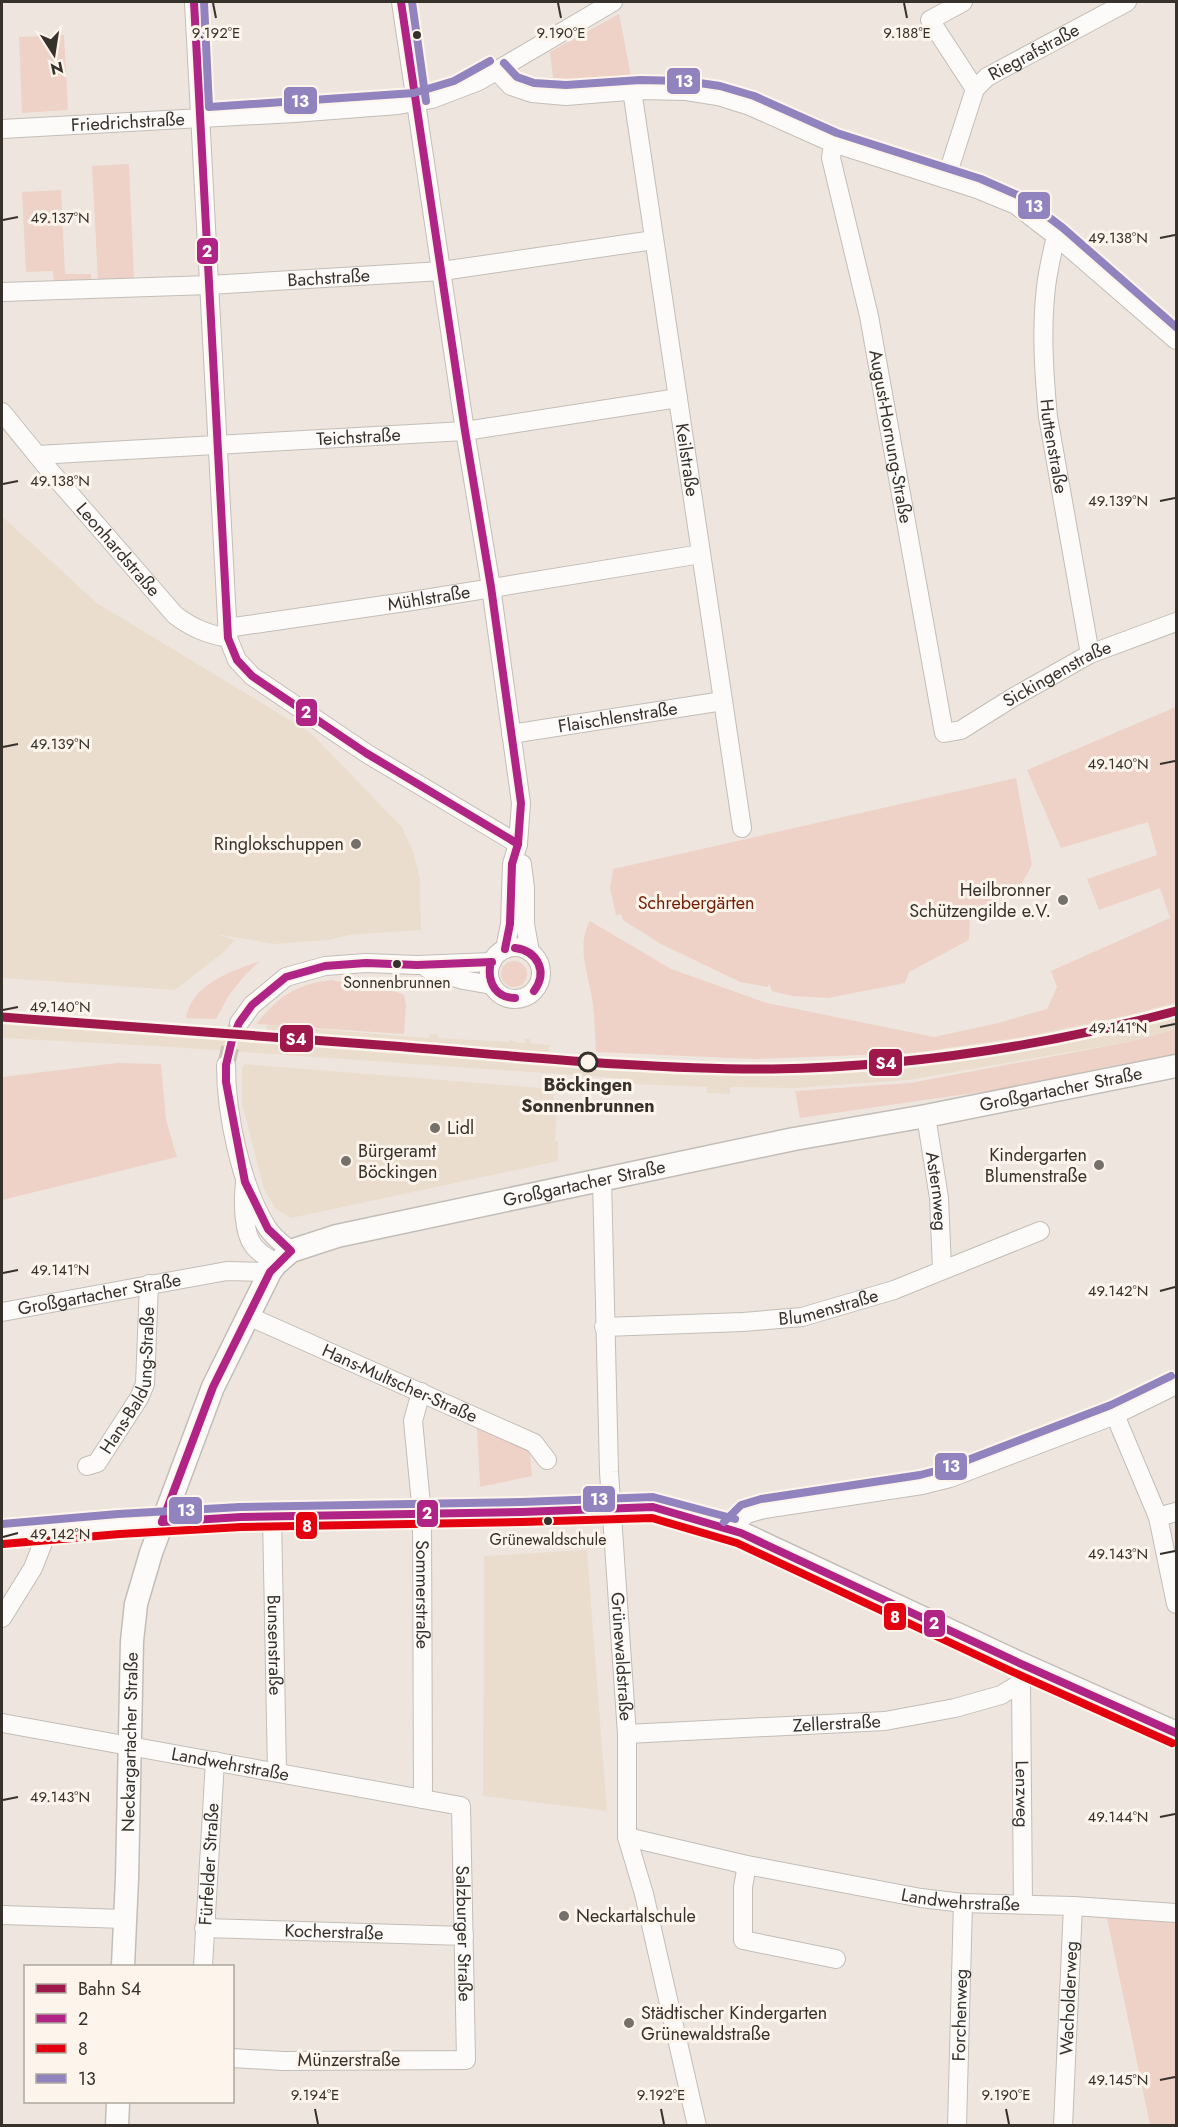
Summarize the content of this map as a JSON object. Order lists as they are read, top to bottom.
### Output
{
  "streets": {
    "main road": ["Großgartacher Straße", "Neckargartacher Straße"],
    "street": [
      "Riegrafstraße",
      "Friedrichstraße",
      "Bachstraße",
      "Teichstraße",
      "August-Hornung-Straße",
      "Huttenstraße",
      "Keilstraße",
      "Leonhardstraße",
      "Mühlstraße",
      "Sickingenstraße",
      "Flaischlenstraße",
      "Asternweg",
      "Blumenstraße",
      "Hans-Baldung-Straße",
      "Hans-Multscher-Straße",
      "Sommerstraße",
      "Bunsenstraße",
      "Grünewaldstraße",
      "Zellerstraße",
      "Landwehrstraße",
      "Lenzweg",
      "Fürfelder Straße",
      "Kocherstraße",
      "Salzburger Straße",
      "Wacholderweg",
      "Forchenweg",
      "Münzerstraße"
    ]
  },
  "crossings": [
    ["Bachstraße", "Keilstraße"],
    ["Teichstraße", "Keilstraße"],
    ["Teichstraße", "Leonhardstraße"],
    ["August-Hornung-Straße", "Sickingenstraße"],
    ["Huttenstraße", "Sickingenstraße"],
    ["Keilstraße", "Mühlstraße"],
    ["Keilstraße", "Flaischlenstraße"],
    ["Leonhardstraße", "Mühlstraße"],
    ["Großgartacher Straße", "Asternweg"],
    ["Großgartacher Straße", "Hans-Baldung-Straße"],
    ["Großgartacher Straße", "Grünewaldstraße"],
    ["Großgartacher Straße", "Neckargartacher Straße"],
    ["Asternweg", "Blumenstraße"],
    ["Blumenstraße", "Grünewaldstraße"],
    ["Hans-Multscher-Straße", "Sommerstraße"],
    ["Hans-Multscher-Straße", "Neckargartacher Straße"],
    ["Sommerstraße", "Landwehrstraße"],
    ["Bunsenstraße", "Landwehrstraße"],
    ["Grünewaldstraße", "Zellerstraße"],
    ["Grünewaldstraße", "Landwehrstraße"],
    ["Zellerstraße", "Lenzweg"],
    ["Neckargartacher Straße", "Landwehrstraße"],
    ["Landwehrstraße", "Lenzweg"],
    ["Landwehrstraße", "Fürfelder Straße"],
    ["Landwehrstraße", "Salzburger Straße"],
    ["Landwehrstraße", "Wacholderweg"],
    ["Landwehrstraße", "Forchenweg"],
    ["Fürfelder Straße", "Kocherstraße"],
    ["Kocherstraße", "Salzburger Straße"],
    ["Salzburger Straße", "Münzerstraße"]
  ],
  "parks": ["Schrebergärten"],
  "places": [
    "Ringlokschuppen",
    "Heilbronner Schützengilde e.V.",
    "Sonnenbrunnen",
    "Böckingen Sonnenbrunnen",
    "Lidl",
    "Bürgeramt Böckingen",
    "Kindergarten Blumenstraße",
    "Grünewaldschule",
    "Neckartalschule",
    "Städtischer Kindergarten Grünewaldstraße"
  ],
  "lines": [
    "transit line 2",
    "transit line 13",
    "rail line S4",
    "transit line 8"
  ],
  "legend": [
    "Bahn S4",
    "2",
    "8",
    "13"
  ],
  "north": "bottom",
  "coordinates": [
    "9.192°E",
    "9.190°E",
    "9.188°E",
    "49.137°N",
    "49.138°N",
    "49.139°N",
    "49.140°N",
    "49.141°N",
    "49.142°N",
    "49.143°N",
    "49.144°N",
    "49.145°N",
    "9.194°E"
  ]
}
